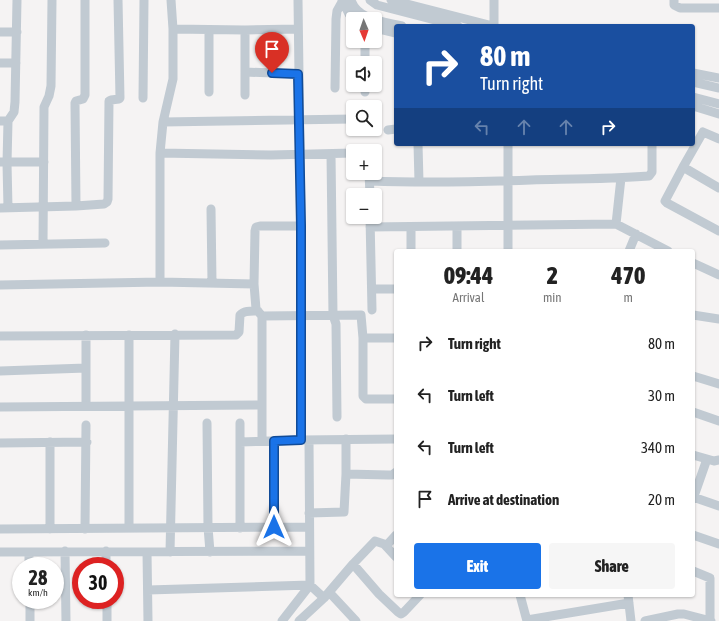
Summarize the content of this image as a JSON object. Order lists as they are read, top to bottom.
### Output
{
  "north": "bottom",
  "page": {
    "map_buttons": ["+", "−"],
    "turn": ["80 m", "Turn right"],
    "eta": [
      "09:44",
      "Arrival",
      "2",
      "min",
      "470",
      "m"
    ],
    "list": [
      {
        "name": "Turn right",
        "value": "80 m"
      },
      {
        "name": "Turn left",
        "value": "30 m"
      },
      {
        "name": "Turn left",
        "value": "340 m"
      },
      {
        "name": "Arrive at destination",
        "value": "20 m"
      }
    ],
    "buttons": ["Exit", "Share"],
    "speed": "28 km/h",
    "limit": "30"
  }
}
